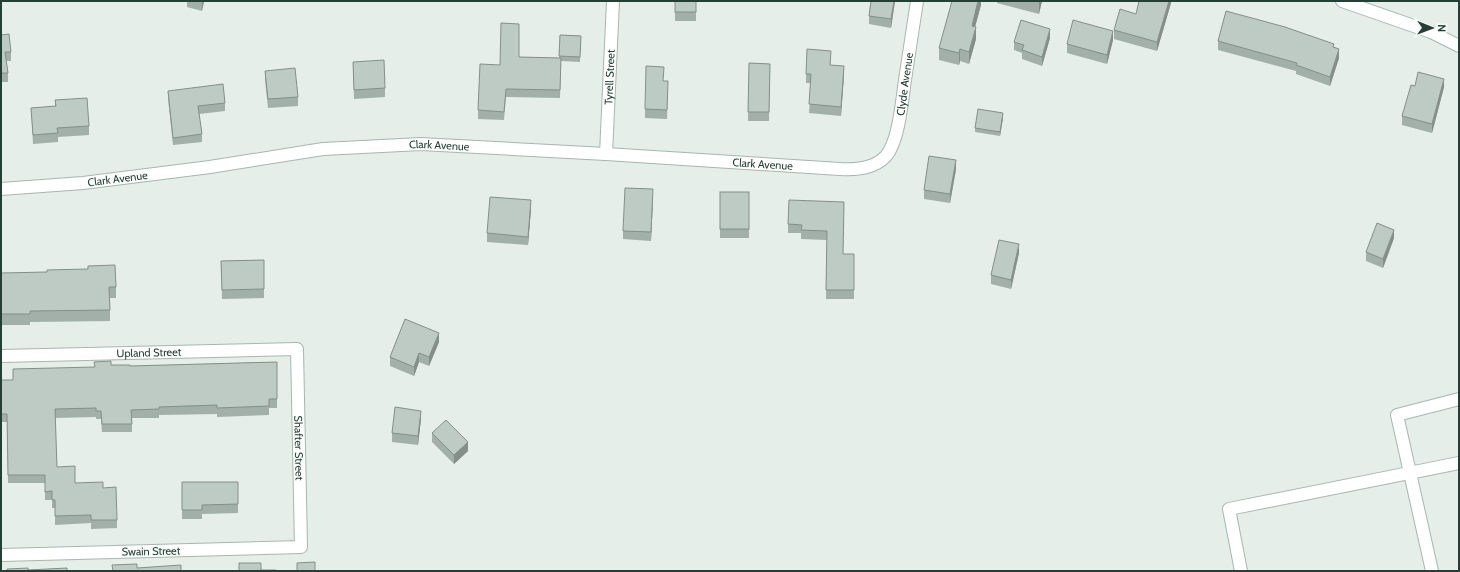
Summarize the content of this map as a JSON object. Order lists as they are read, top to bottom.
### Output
{
  "streets": {
    "street": [
      "Tyrell Street",
      "Clyde Avenue",
      "Clark Avenue",
      "Upland Street",
      "Shafter Street",
      "Swain Street"
    ]
  },
  "crossings": [
    ["Tyrell Street", "Clark Avenue"],
    ["Clyde Avenue", "Clark Avenue"],
    ["Upland Street", "Shafter Street"],
    ["Shafter Street", "Swain Street"]
  ],
  "north": "right"
}
